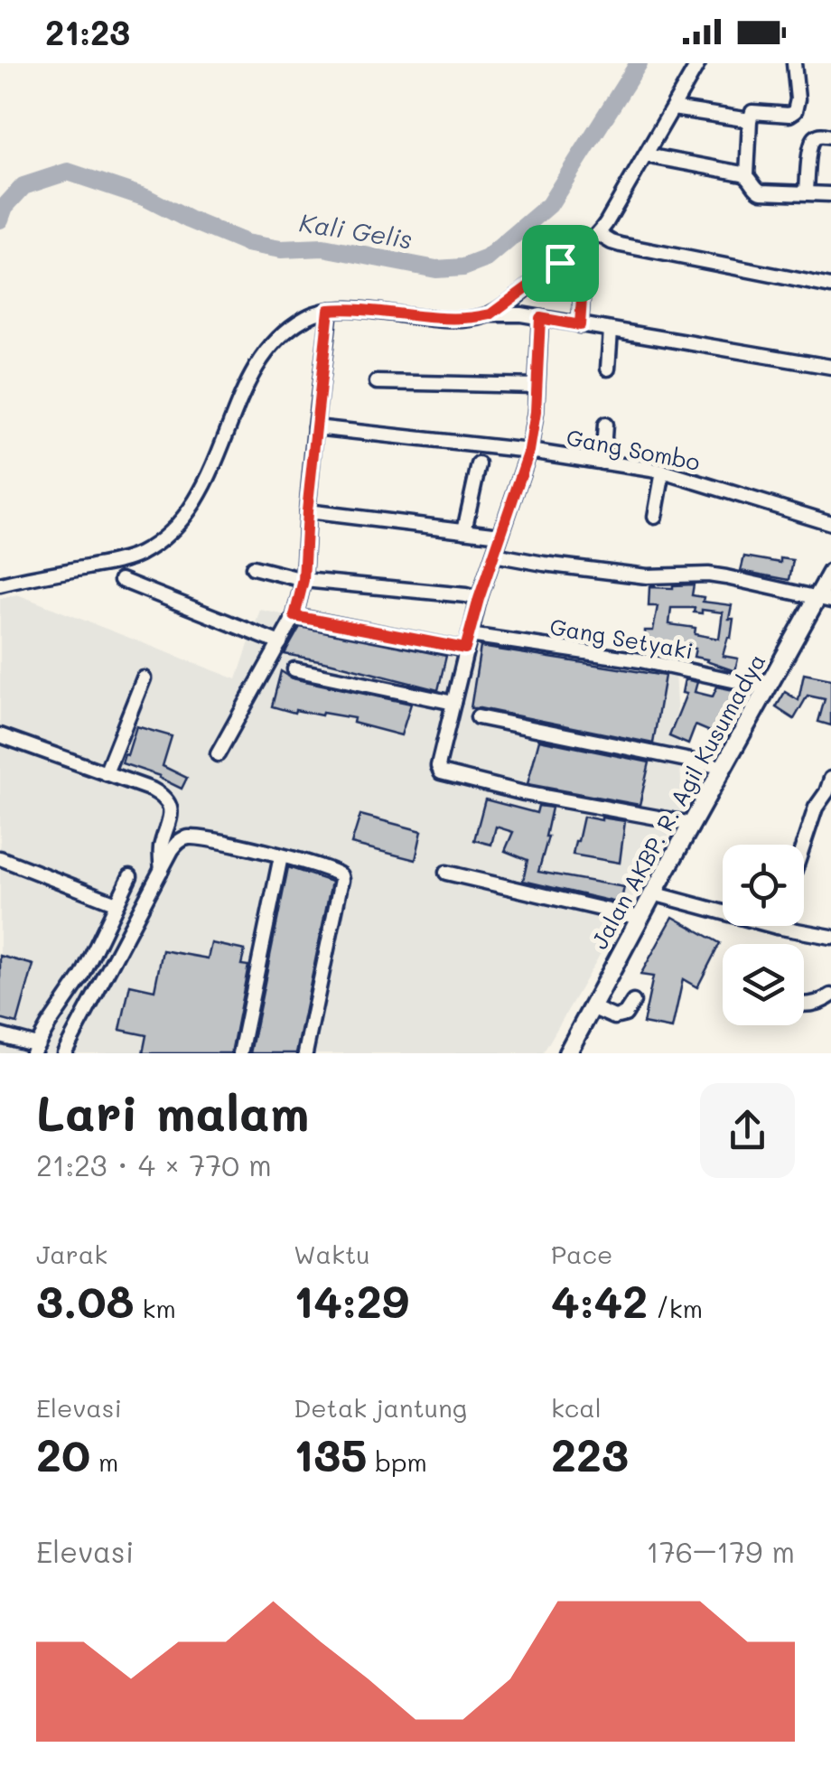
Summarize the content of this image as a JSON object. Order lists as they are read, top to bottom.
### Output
{
  "streets": {
    "main road": ["Jalan AKBP. R. Agil Kusumadya"],
    "street": ["Gang Sombo", "Gang Setyaki"]
  },
  "crossings": [
    ["Gang Setyaki", "Jalan AKBP. R. Agil Kusumadya"]
  ],
  "water": ["Kali Gelis"],
  "page": {
    "status": "21:23",
    "heading": ["Lari malam", "21:23 · 4 × 770 m"],
    "stats": [
      ["Jarak", "3.08 km"],
      ["Waktu", "14:29"],
      ["Pace", "4:42 /km"],
      ["Elevasi", "20 m"],
      ["Detak jantung", "135 bpm"],
      ["kcal", "223"]
    ],
    "chart": ["Elevasi", "176–179 m"]
  }
}
